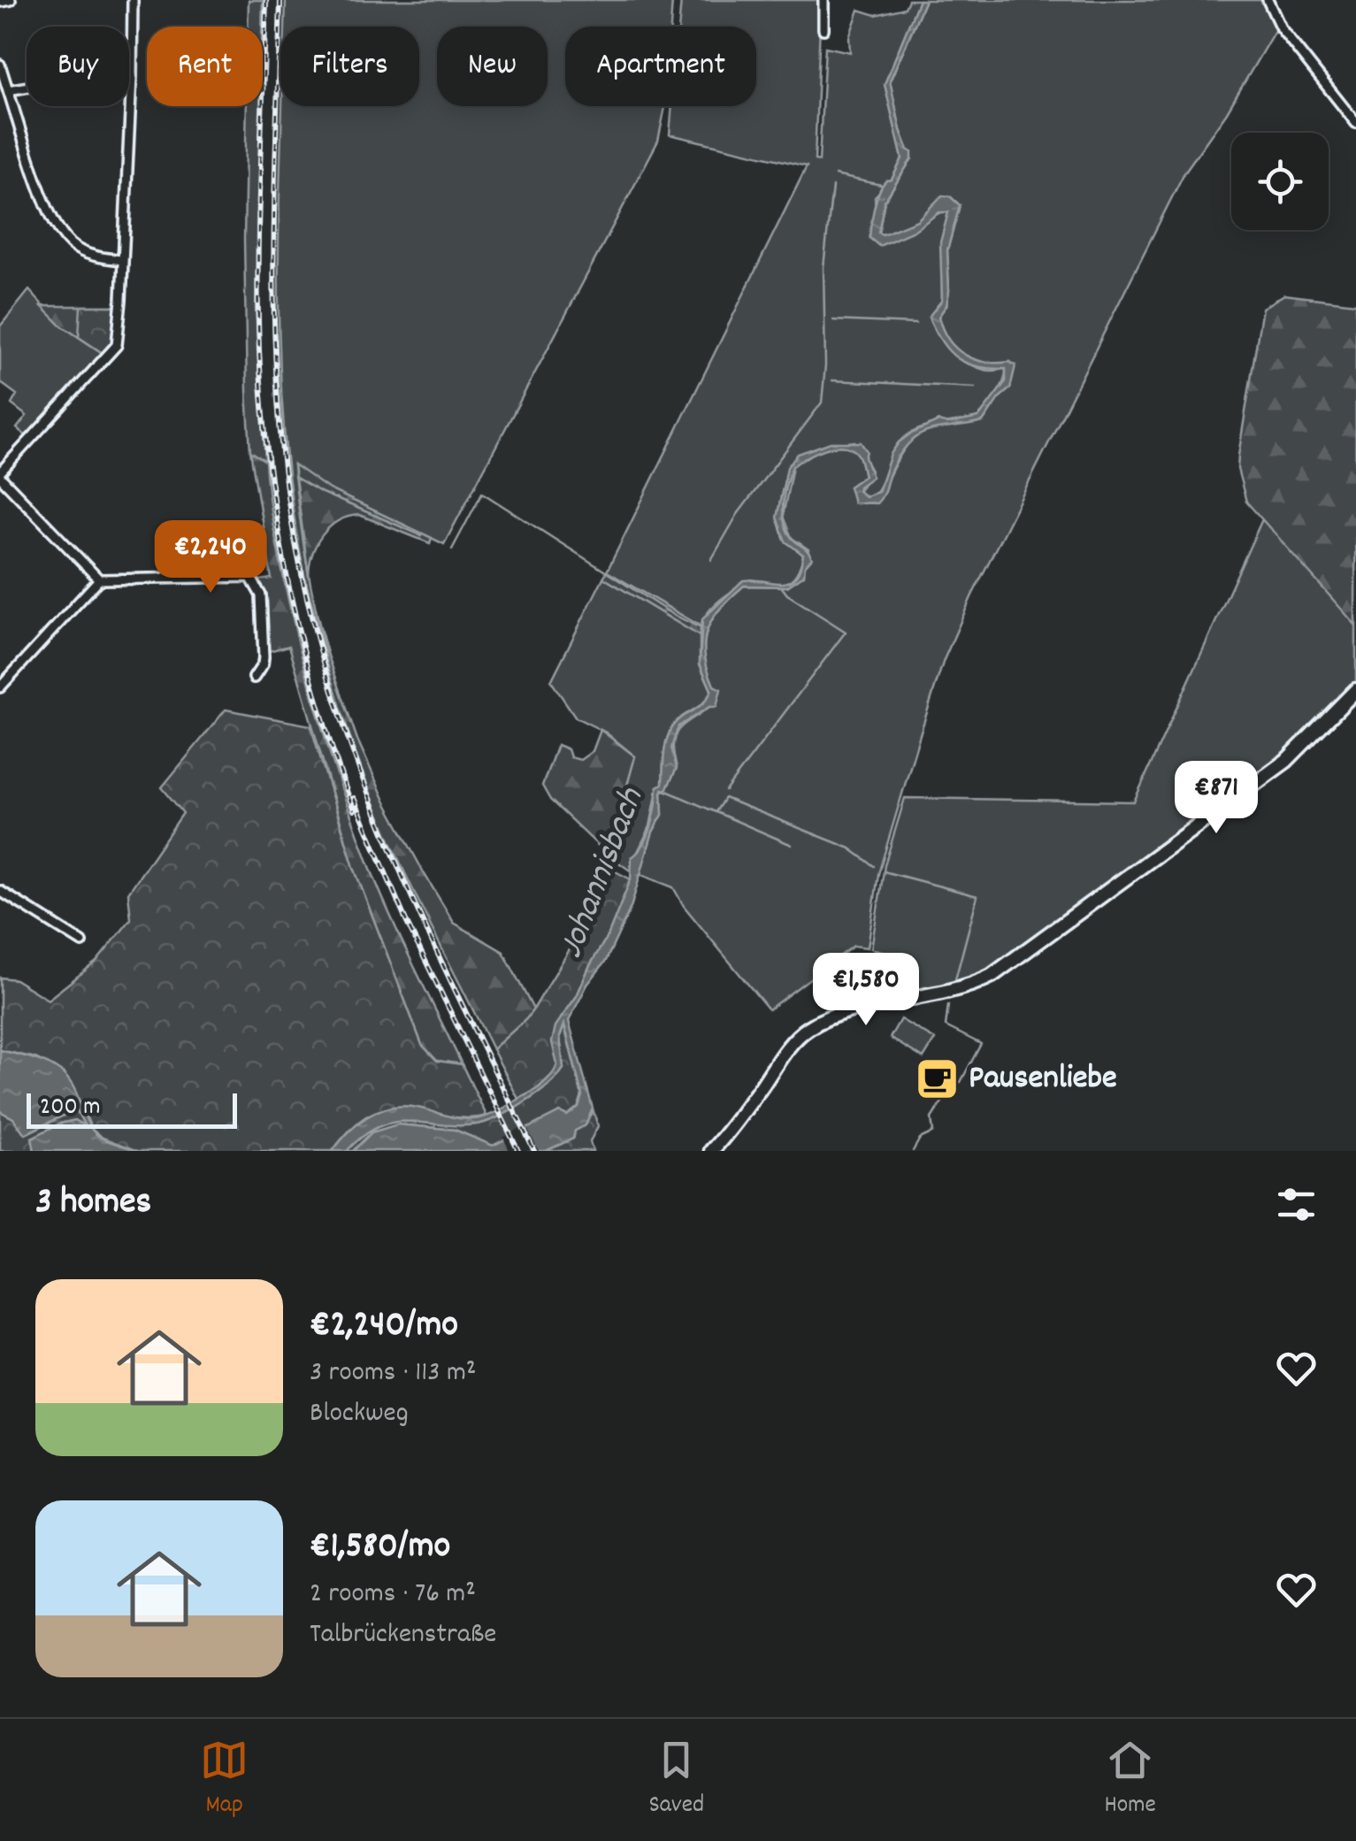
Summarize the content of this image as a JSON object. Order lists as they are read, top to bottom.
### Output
{
  "water": ["Johannisbach"],
  "places": {
    "cafe": ["Pausenliebe"]
  },
  "scale_bar": "200 m",
  "page": {
    "chip": [
      "Buy",
      "Rent",
      "Filters",
      "New",
      "Apartment"
    ],
    "price": ["€2,240", "€871", "€1,580"],
    "scale": "200 m",
    "heading": "3 homes",
    "list": [
      {
        "name": "€2,240/mo",
        "note": "3 rooms · 113 m² · Blockweg"
      },
      {
        "name": "€1,580/mo",
        "note": "2 rooms · 76 m² · Talbrückenstraße"
      }
    ],
    "tabs": ["Map", "Saved", "Home"]
  }
}
